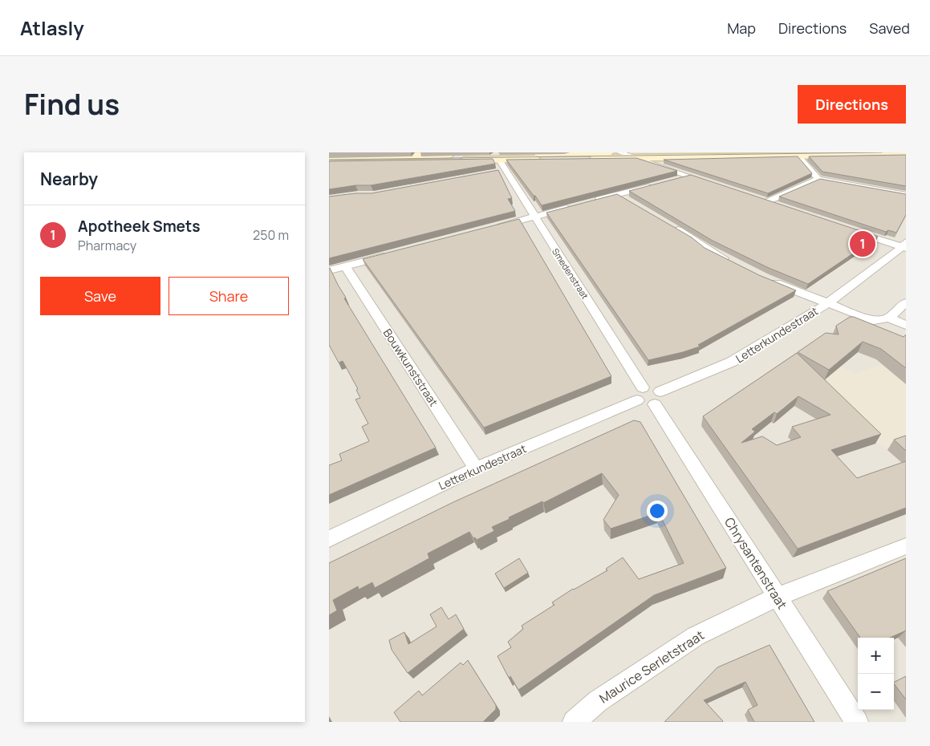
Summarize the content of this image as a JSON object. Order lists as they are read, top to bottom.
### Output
{
  "streets": {
    "street": [
      "Smedenstraat",
      "Letterkundestraat",
      "Bouwkunststraat",
      "Chrysantenstraat",
      "Maurice Serletstraat"
    ]
  },
  "crossings": [
    ["Smedenstraat", "Letterkundestraat"],
    ["Smedenstraat", "Chrysantenstraat"],
    ["Letterkundestraat", "Bouwkunststraat"],
    ["Letterkundestraat", "Chrysantenstraat"],
    ["Chrysantenstraat", "Maurice Serletstraat"]
  ],
  "page": {
    "header": "Atlasly",
    "nav": ["Map", "Directions", "Saved"],
    "title": "Find us",
    "buttons": [
      "Directions",
      ["Save", "Share"]
    ],
    "heading": "Nearby",
    "list": [
      {
        "mark": "1",
        "name": "Apotheek Smets",
        "note": "Pharmacy",
        "value": "250 m"
      }
    ],
    "pins": "1",
    "map_buttons": ["+", "−"]
  }
}
